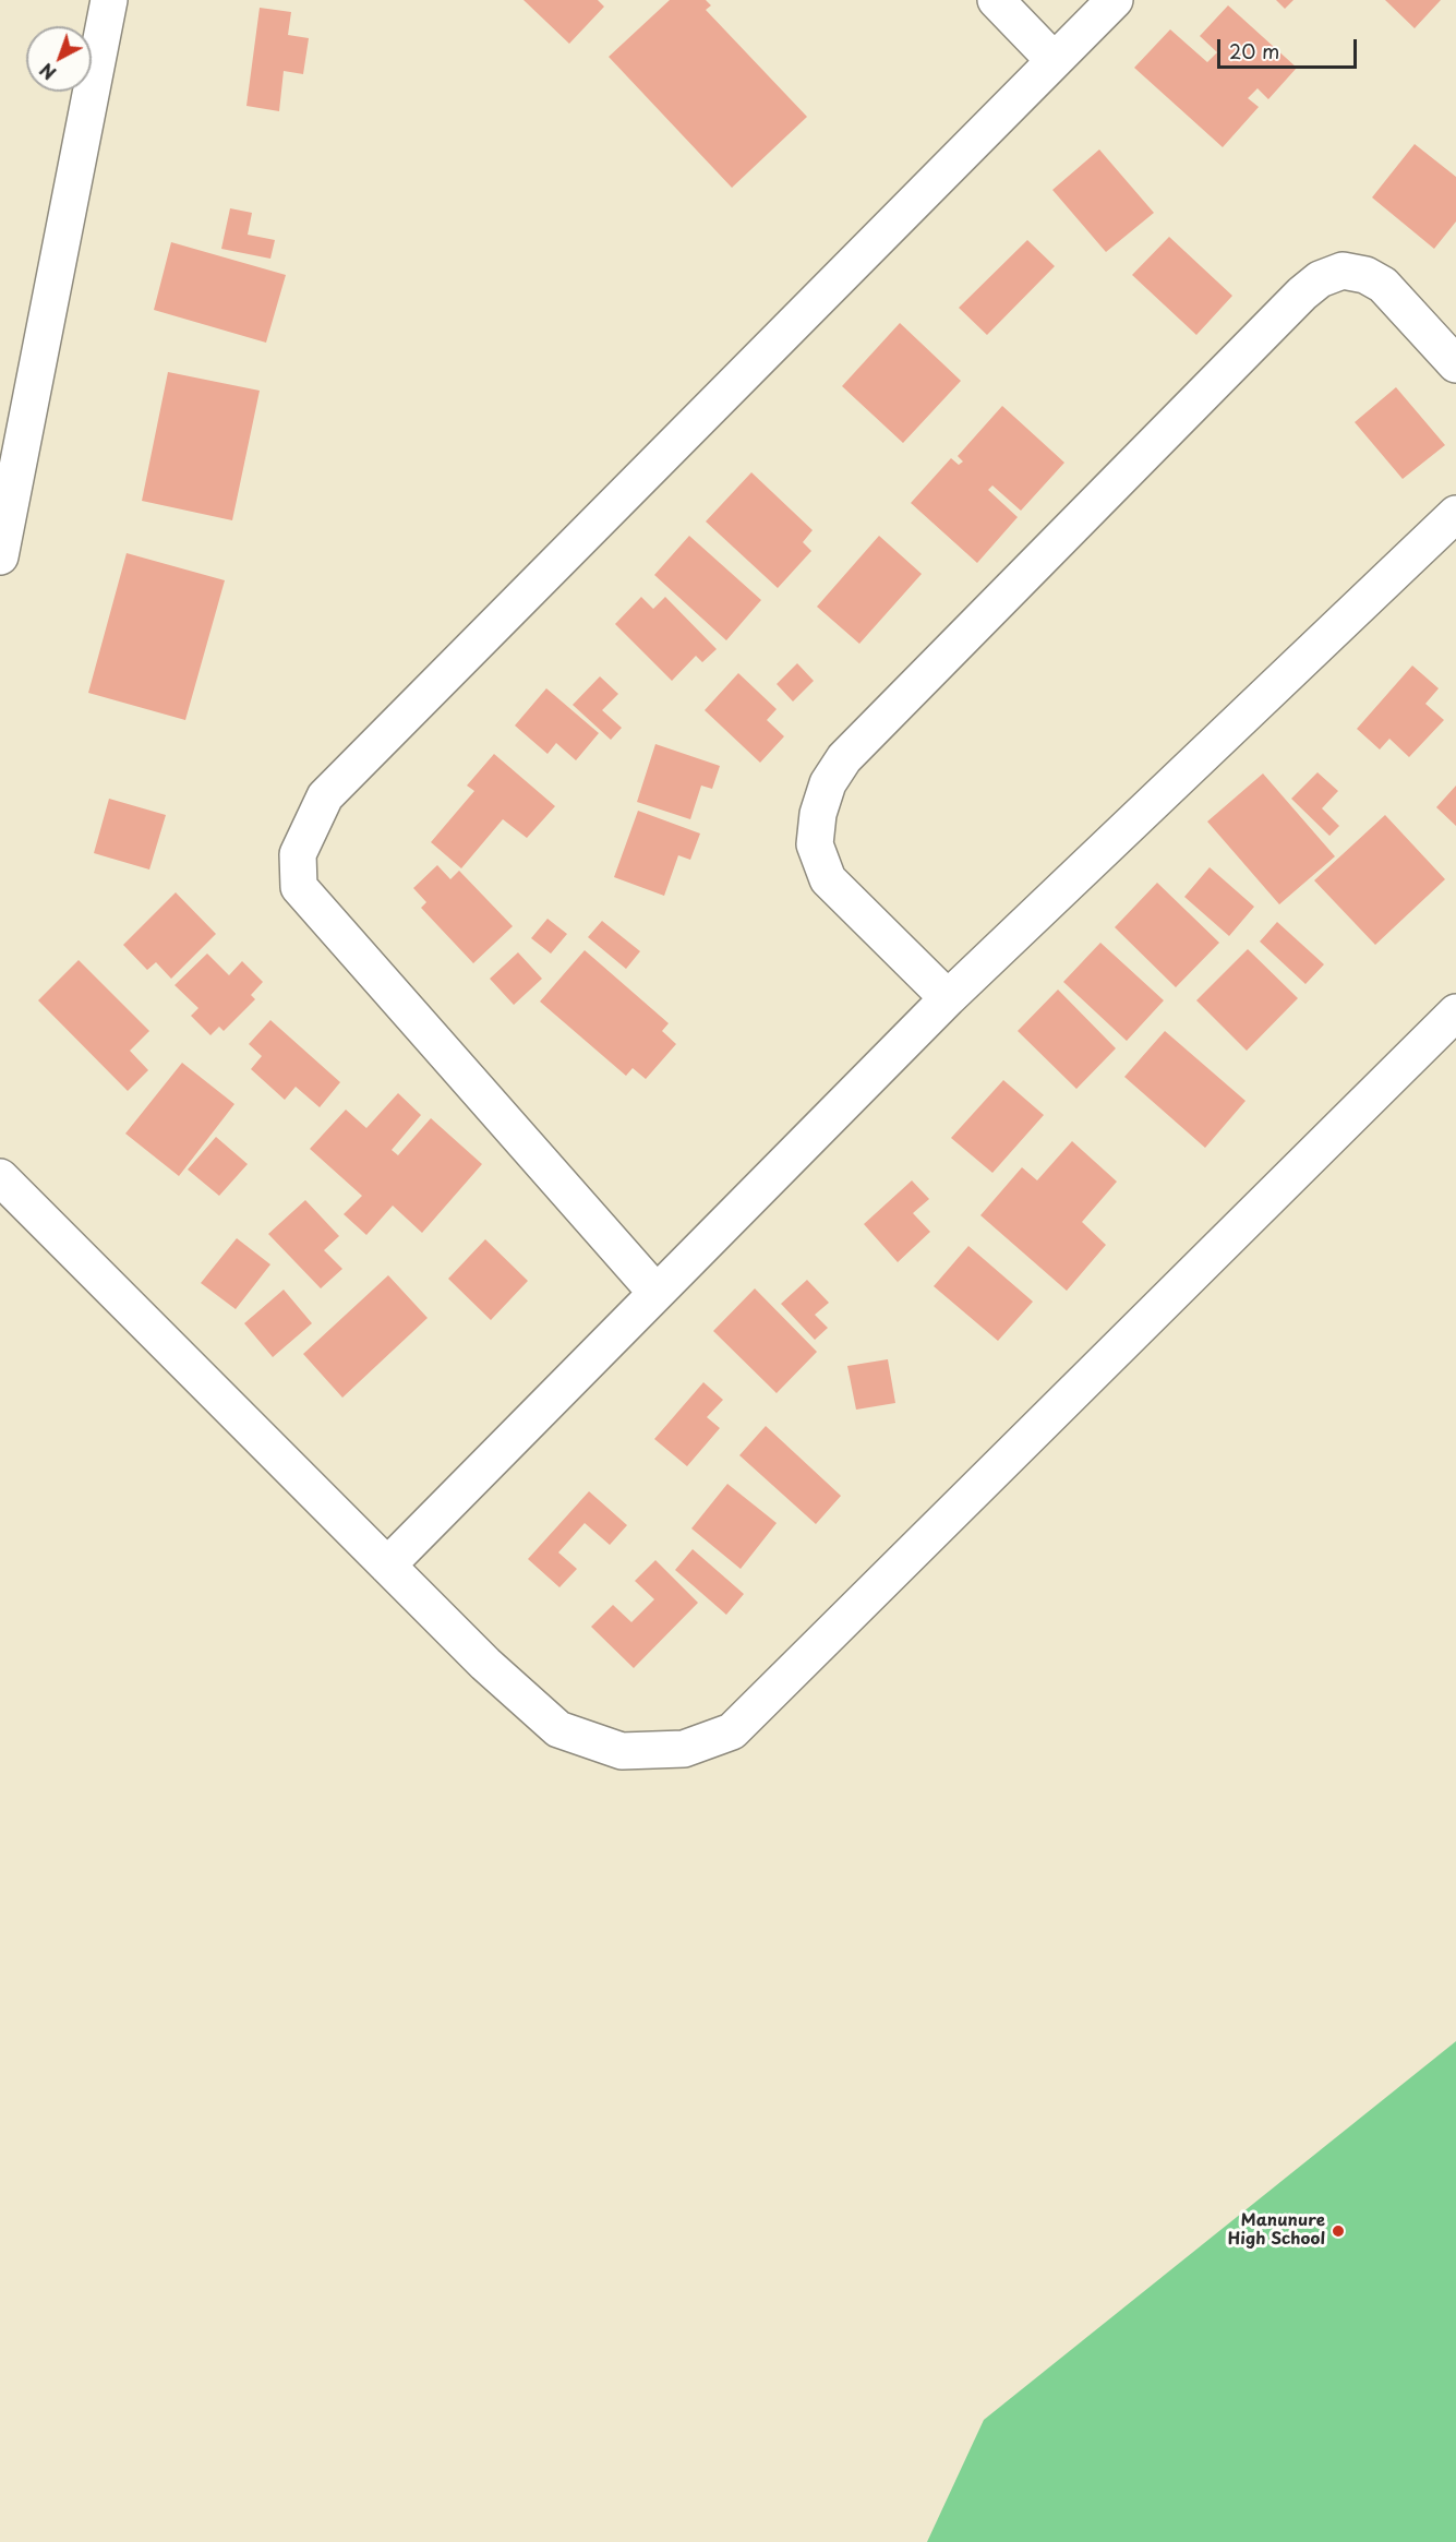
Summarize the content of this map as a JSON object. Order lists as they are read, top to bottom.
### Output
{
  "places": ["Manunure High School"],
  "scale_bar": "20 m",
  "north": "bottom left"
}
